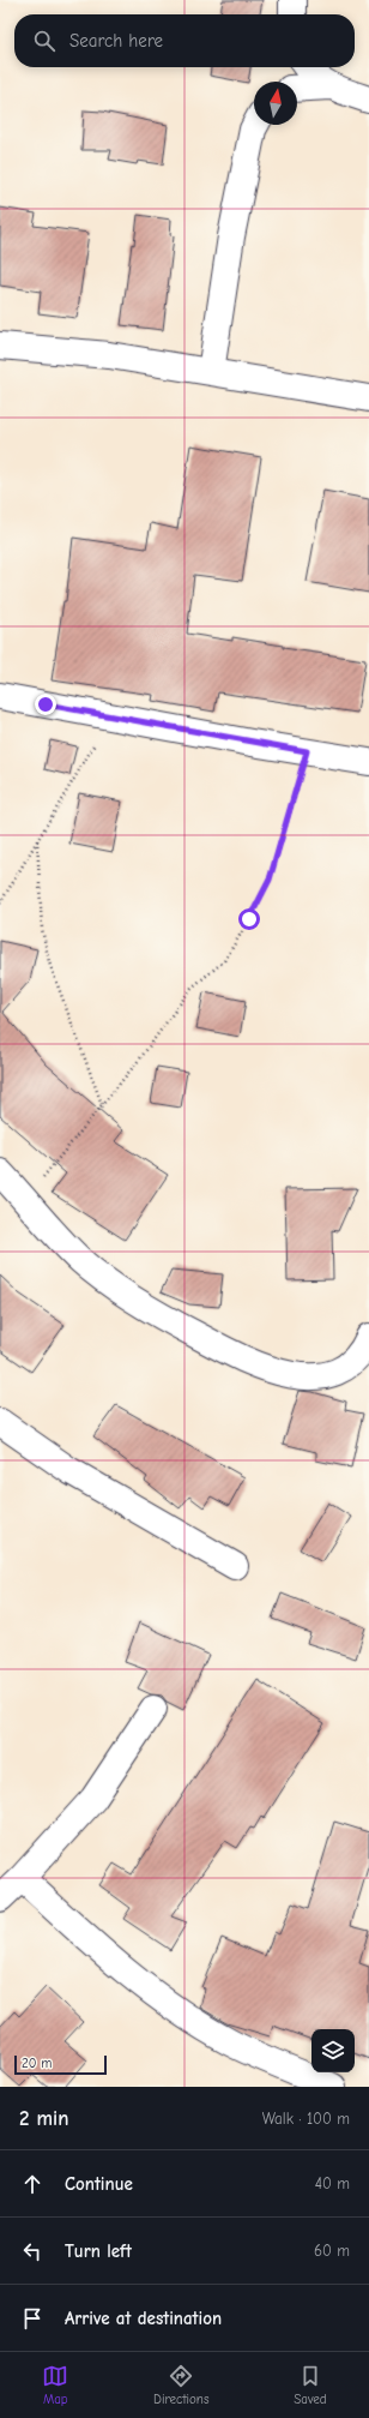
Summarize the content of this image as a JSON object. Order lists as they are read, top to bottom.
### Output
{
  "scale_bar": "20 m",
  "north": "top",
  "page": {
    "search": "Search here",
    "scale": "20 m",
    "heading": ["2 min", "Walk · 100 m"],
    "list": [
      ["Continue", "40 m"],
      ["Turn left", "60 m"],
      "Arrive at destination"
    ],
    "nav": ["Map", "Directions", "Saved"]
  }
}
